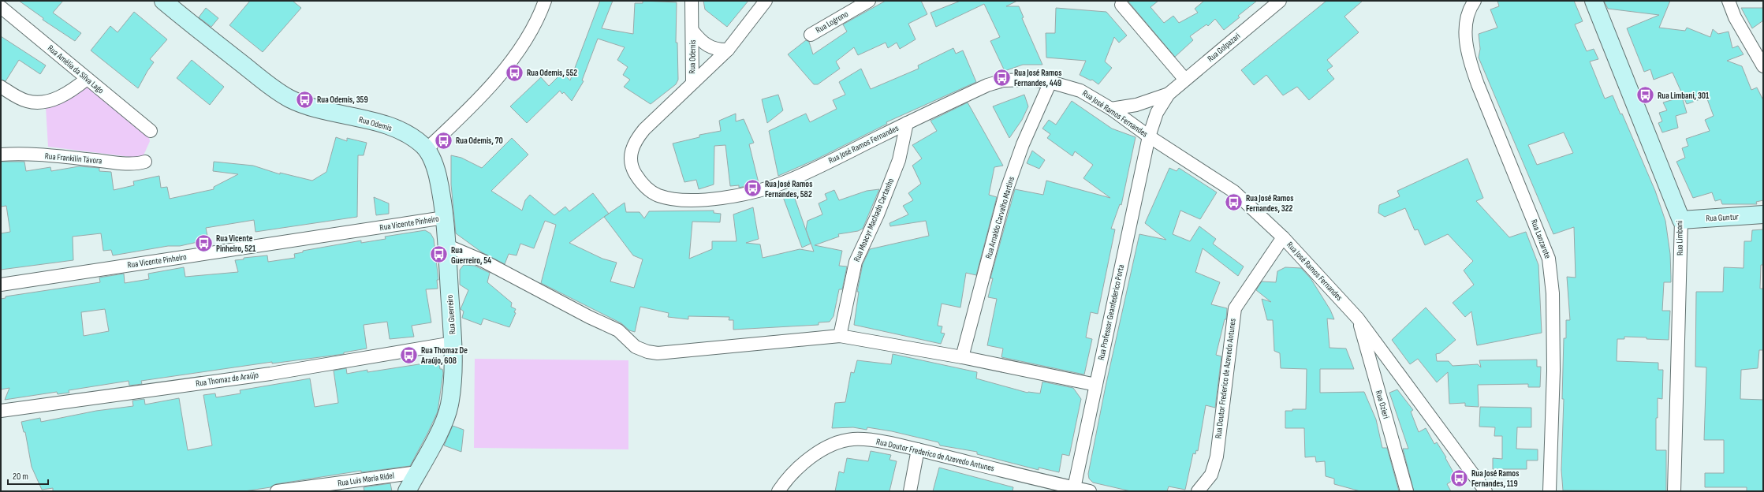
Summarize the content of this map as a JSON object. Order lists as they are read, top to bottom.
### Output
{
  "streets": {
    "street": [
      "Rua Logrono",
      "Rua Golpazari",
      "Rua Odemis",
      "Rua Amélia da Silva Lago",
      "Rua José Ramos Fernandes",
      "Rua Frankilin Távora",
      "Rua Arnaldo Carvalho Martins",
      "Rua Guntur",
      "Rua Moacyr Machado Cartanho",
      "Rua Vicente Pinheiro",
      "Rua Limbani",
      "Rua Lanzarote",
      "Rua Professor Geanfederico Porta",
      "Rua Guerreiro",
      "Rua Doutor Frederico de Azevedo Antunes",
      "Rua Thomaz de Araújo",
      "Rua Ozieri",
      "Rua Luis Maria Ridel"
    ]
  },
  "crossings": [
    ["Rua Golpazari", "Rua José Ramos Fernandes"],
    ["Rua Golpazari", "Rua Professor Geanfederico Porta"],
    ["Rua Odemis", "Rua José Ramos Fernandes"],
    ["Rua Odemis", "Rua Guerreiro"],
    ["Rua José Ramos Fernandes", "Rua Arnaldo Carvalho Martins"],
    ["Rua José Ramos Fernandes", "Rua Moacyr Machado Cartanho"],
    ["Rua José Ramos Fernandes", "Rua Professor Geanfederico Porta"],
    ["Rua José Ramos Fernandes", "Rua Doutor Frederico de Azevedo Antunes"],
    ["Rua José Ramos Fernandes", "Rua Ozieri"],
    ["Rua Guntur", "Rua Limbani"],
    ["Rua Vicente Pinheiro", "Rua Guerreiro"],
    ["Rua Professor Geanfederico Porta", "Rua Doutor Frederico de Azevedo Antunes"],
    ["Rua Guerreiro", "Rua Thomaz de Araújo"],
    ["Rua Guerreiro", "Rua Luis Maria Ridel"]
  ],
  "places": {
    "bus stop": [
      "Rua Odemis, 552",
      "Rua José Ramos Fernandes, 449",
      "Rua Limbani, 301",
      "Rua Odemis, 359",
      "Rua Odemis, 70",
      "Rua José Ramos Fernandes, 582",
      "Rua José Ramos Fernandes, 322",
      "Rua Vicente Pinheiro, 521",
      "Rua Guerreiro, 54",
      "Rua Thomaz De Araújo, 608",
      "Rua José Ramos Fernandes, 119"
    ]
  },
  "scale_bar": "20 m"
}
